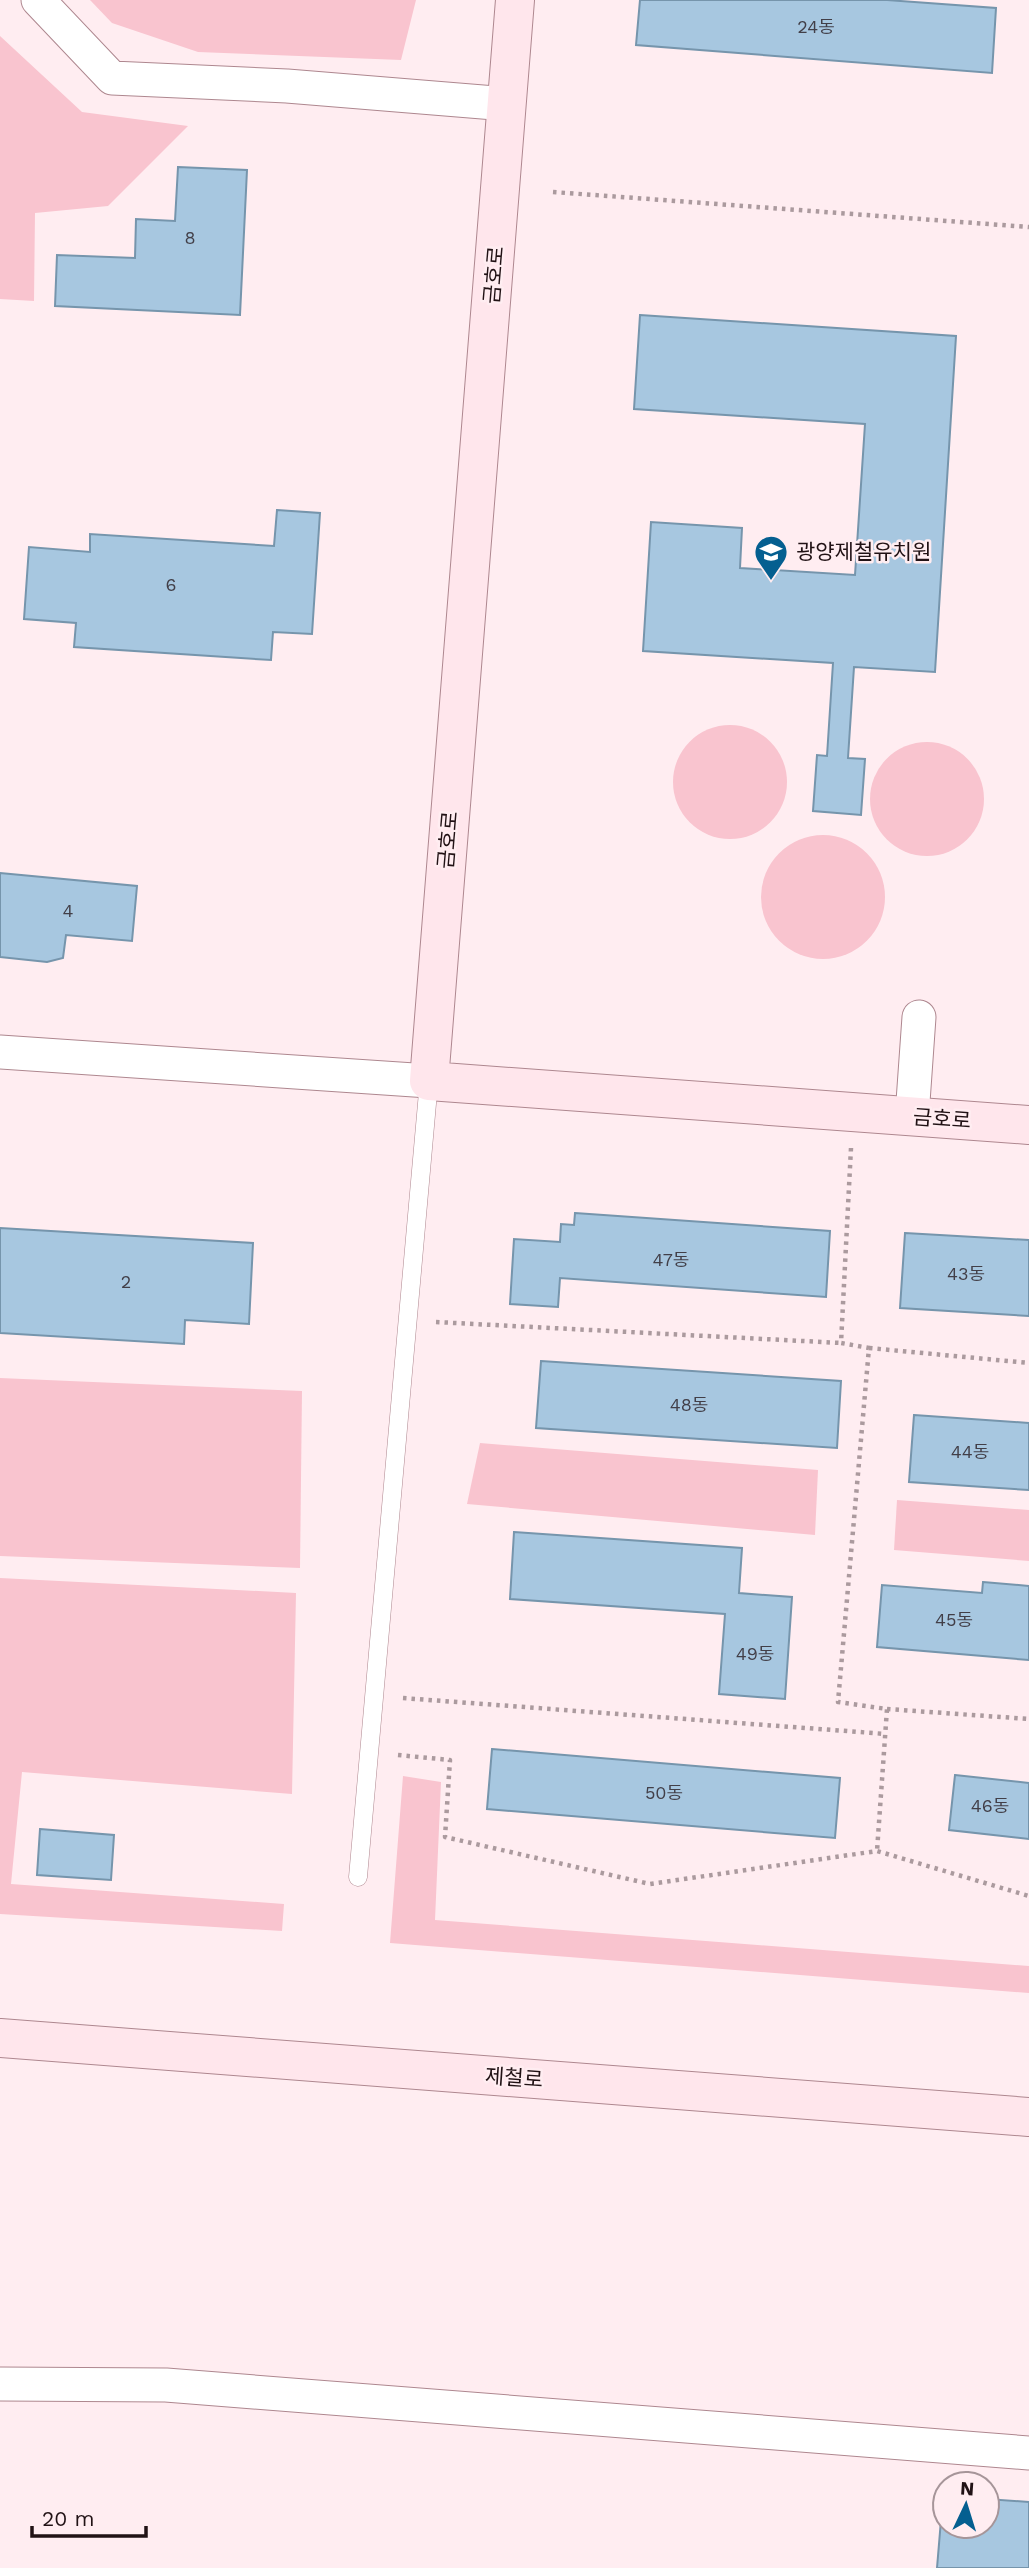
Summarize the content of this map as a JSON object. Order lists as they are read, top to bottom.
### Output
{
  "streets": {
    "street": ["금호로", "제철로"]
  },
  "places": {
    "school or university": ["광양제철유치원"]
  },
  "house_numbers": [
    "24동",
    "8",
    "6",
    "4",
    "47동",
    "43동",
    "2",
    "48동",
    "44동",
    "45동",
    "49동",
    "50동",
    "46동"
  ],
  "scale_bar": "20 m",
  "north": "top"
}
